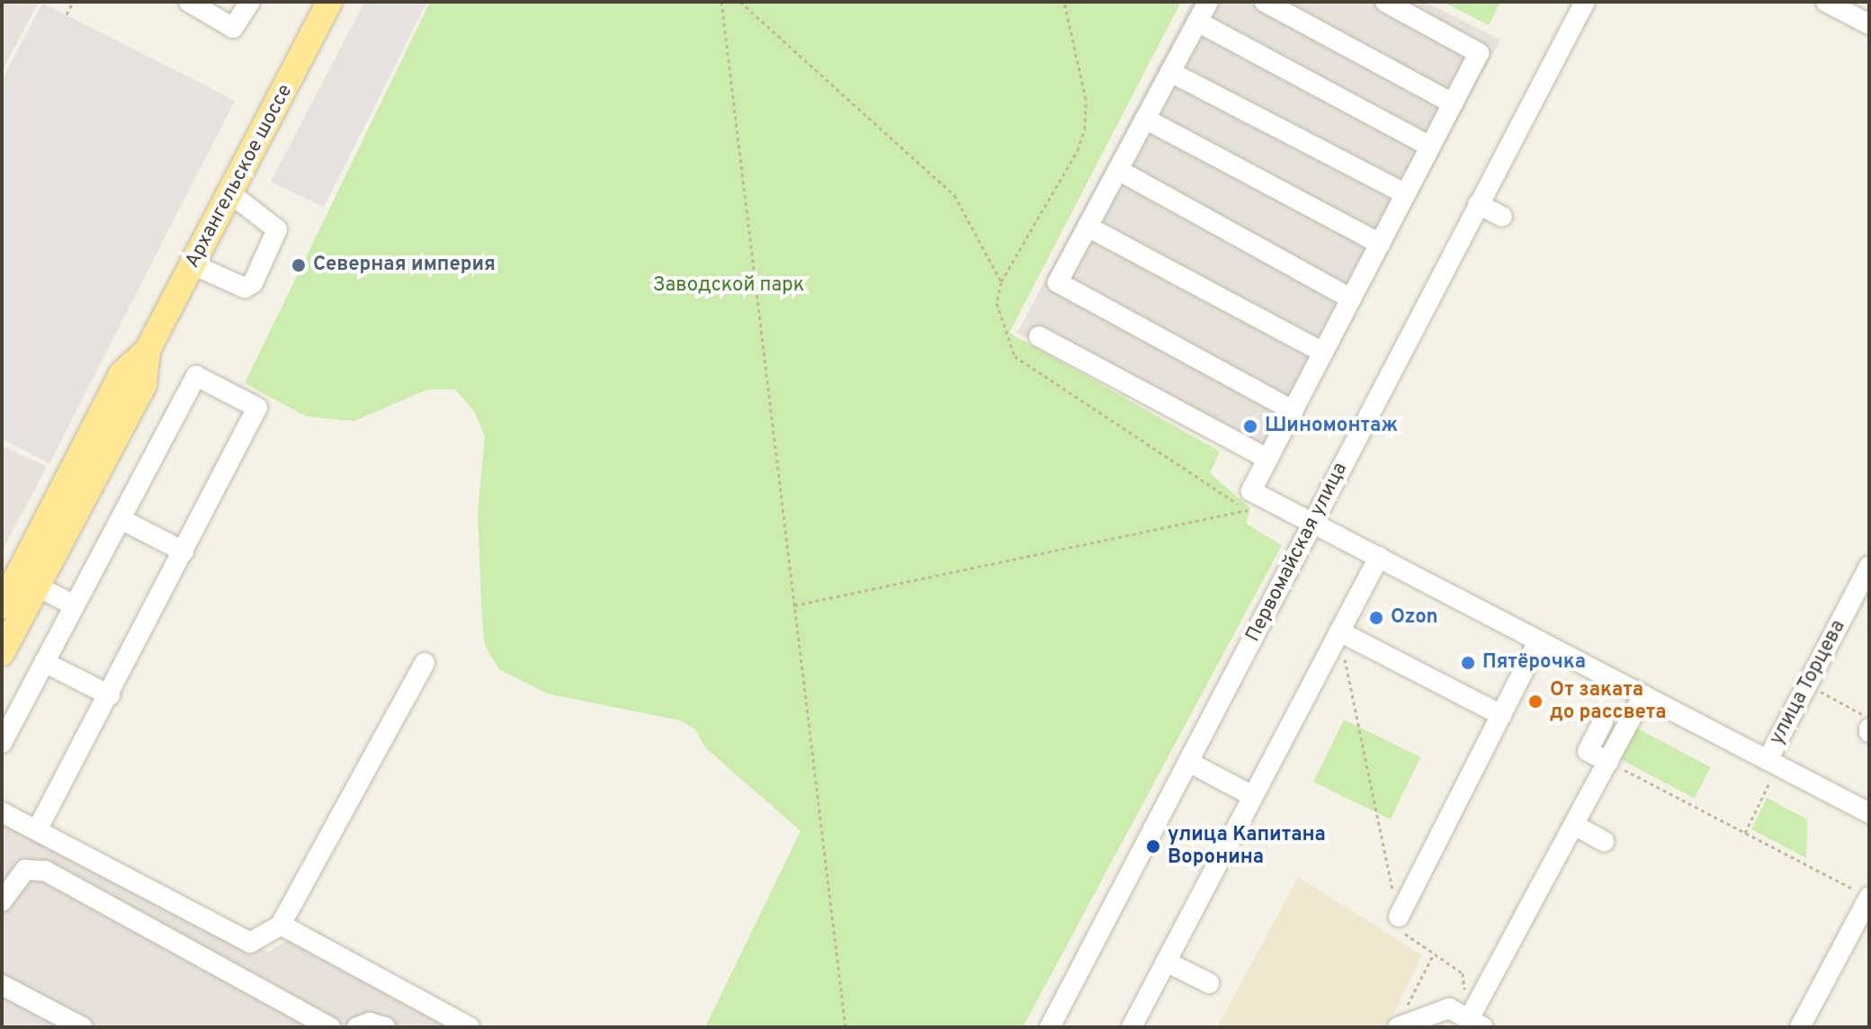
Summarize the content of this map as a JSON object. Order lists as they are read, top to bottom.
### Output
{
  "streets": {
    "main road": ["Архангельское шоссе"],
    "street": ["Первомайская улица", "улица Торцева"]
  },
  "parks": ["Заводской парк"],
  "places": [
    "Северная империя",
    "Шиномонтаж",
    "Ozon",
    "Пятёрочка",
    "От заката до рассвета",
    "улица Капитана Воронина"
  ]
}
